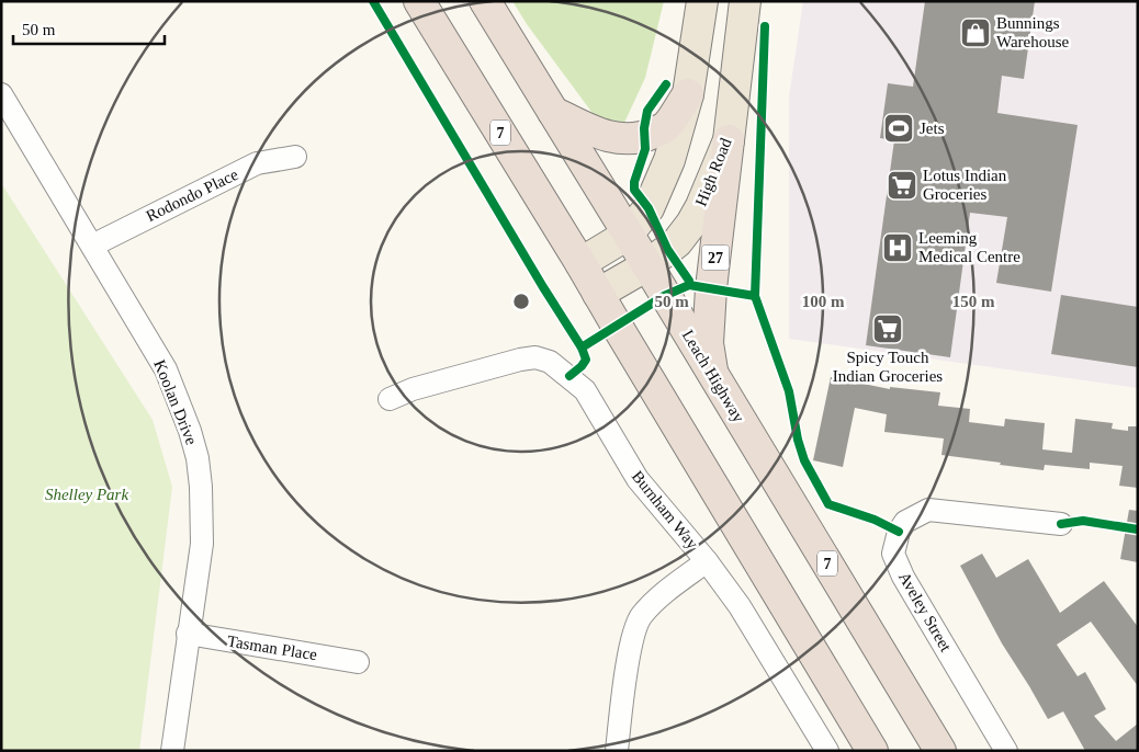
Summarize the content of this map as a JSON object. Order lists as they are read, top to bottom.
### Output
{
  "streets": {
    "highway": ["7", "27", "Leach Highway"],
    "main road": ["High Road"],
    "street": [
      "Rodondo Place",
      "Koolan Drive",
      "Burnham Way",
      "Aveley Street",
      "Tasman Place"
    ]
  },
  "crossings": [
    ["7", "High Road"],
    ["High Road", "27"],
    ["High Road", "Leach Highway"],
    ["Rodondo Place", "Koolan Drive"],
    ["27", "Leach Highway"],
    ["Koolan Drive", "Tasman Place"]
  ],
  "parks": ["Shelley Park"],
  "places": {
    "shop": ["Bunnings Warehouse"],
    "sports": ["Jets"],
    "supermarket": ["Lotus Indian Groceries", "Spicy Touch Indian Groceries"],
    "hospital": ["Leeming Medical Centre"]
  },
  "scale_bar": "50 m",
  "rings": ["50 m", "100 m", "150 m"]
}
